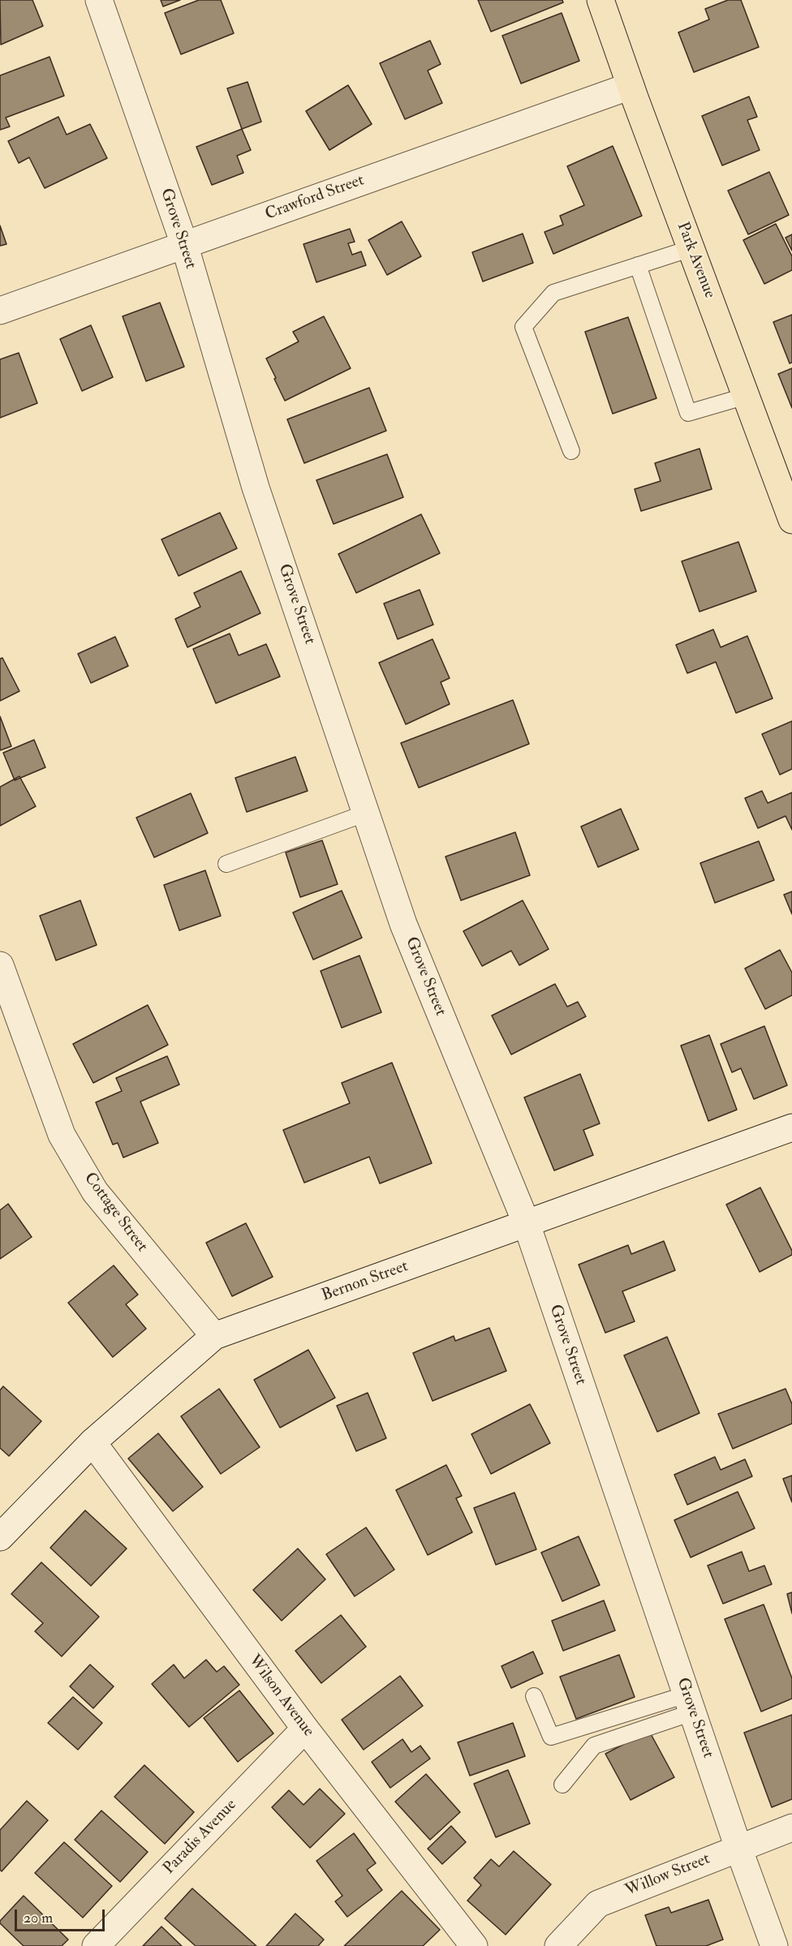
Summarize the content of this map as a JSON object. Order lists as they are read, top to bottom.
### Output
{
  "streets": {
    "main road": ["Park Avenue"],
    "street": [
      "Crawford Street",
      "Grove Street",
      "Cottage Street",
      "Bernon Street",
      "Wilson Avenue",
      "Paradis Avenue",
      "Willow Street"
    ]
  },
  "crossings": [
    ["Crawford Street", "Grove Street"],
    ["Crawford Street", "Park Avenue"],
    ["Grove Street", "Bernon Street"],
    ["Grove Street", "Willow Street"],
    ["Cottage Street", "Bernon Street"],
    ["Bernon Street", "Wilson Avenue"],
    ["Wilson Avenue", "Paradis Avenue"]
  ],
  "scale_bar": "20 m"
}
